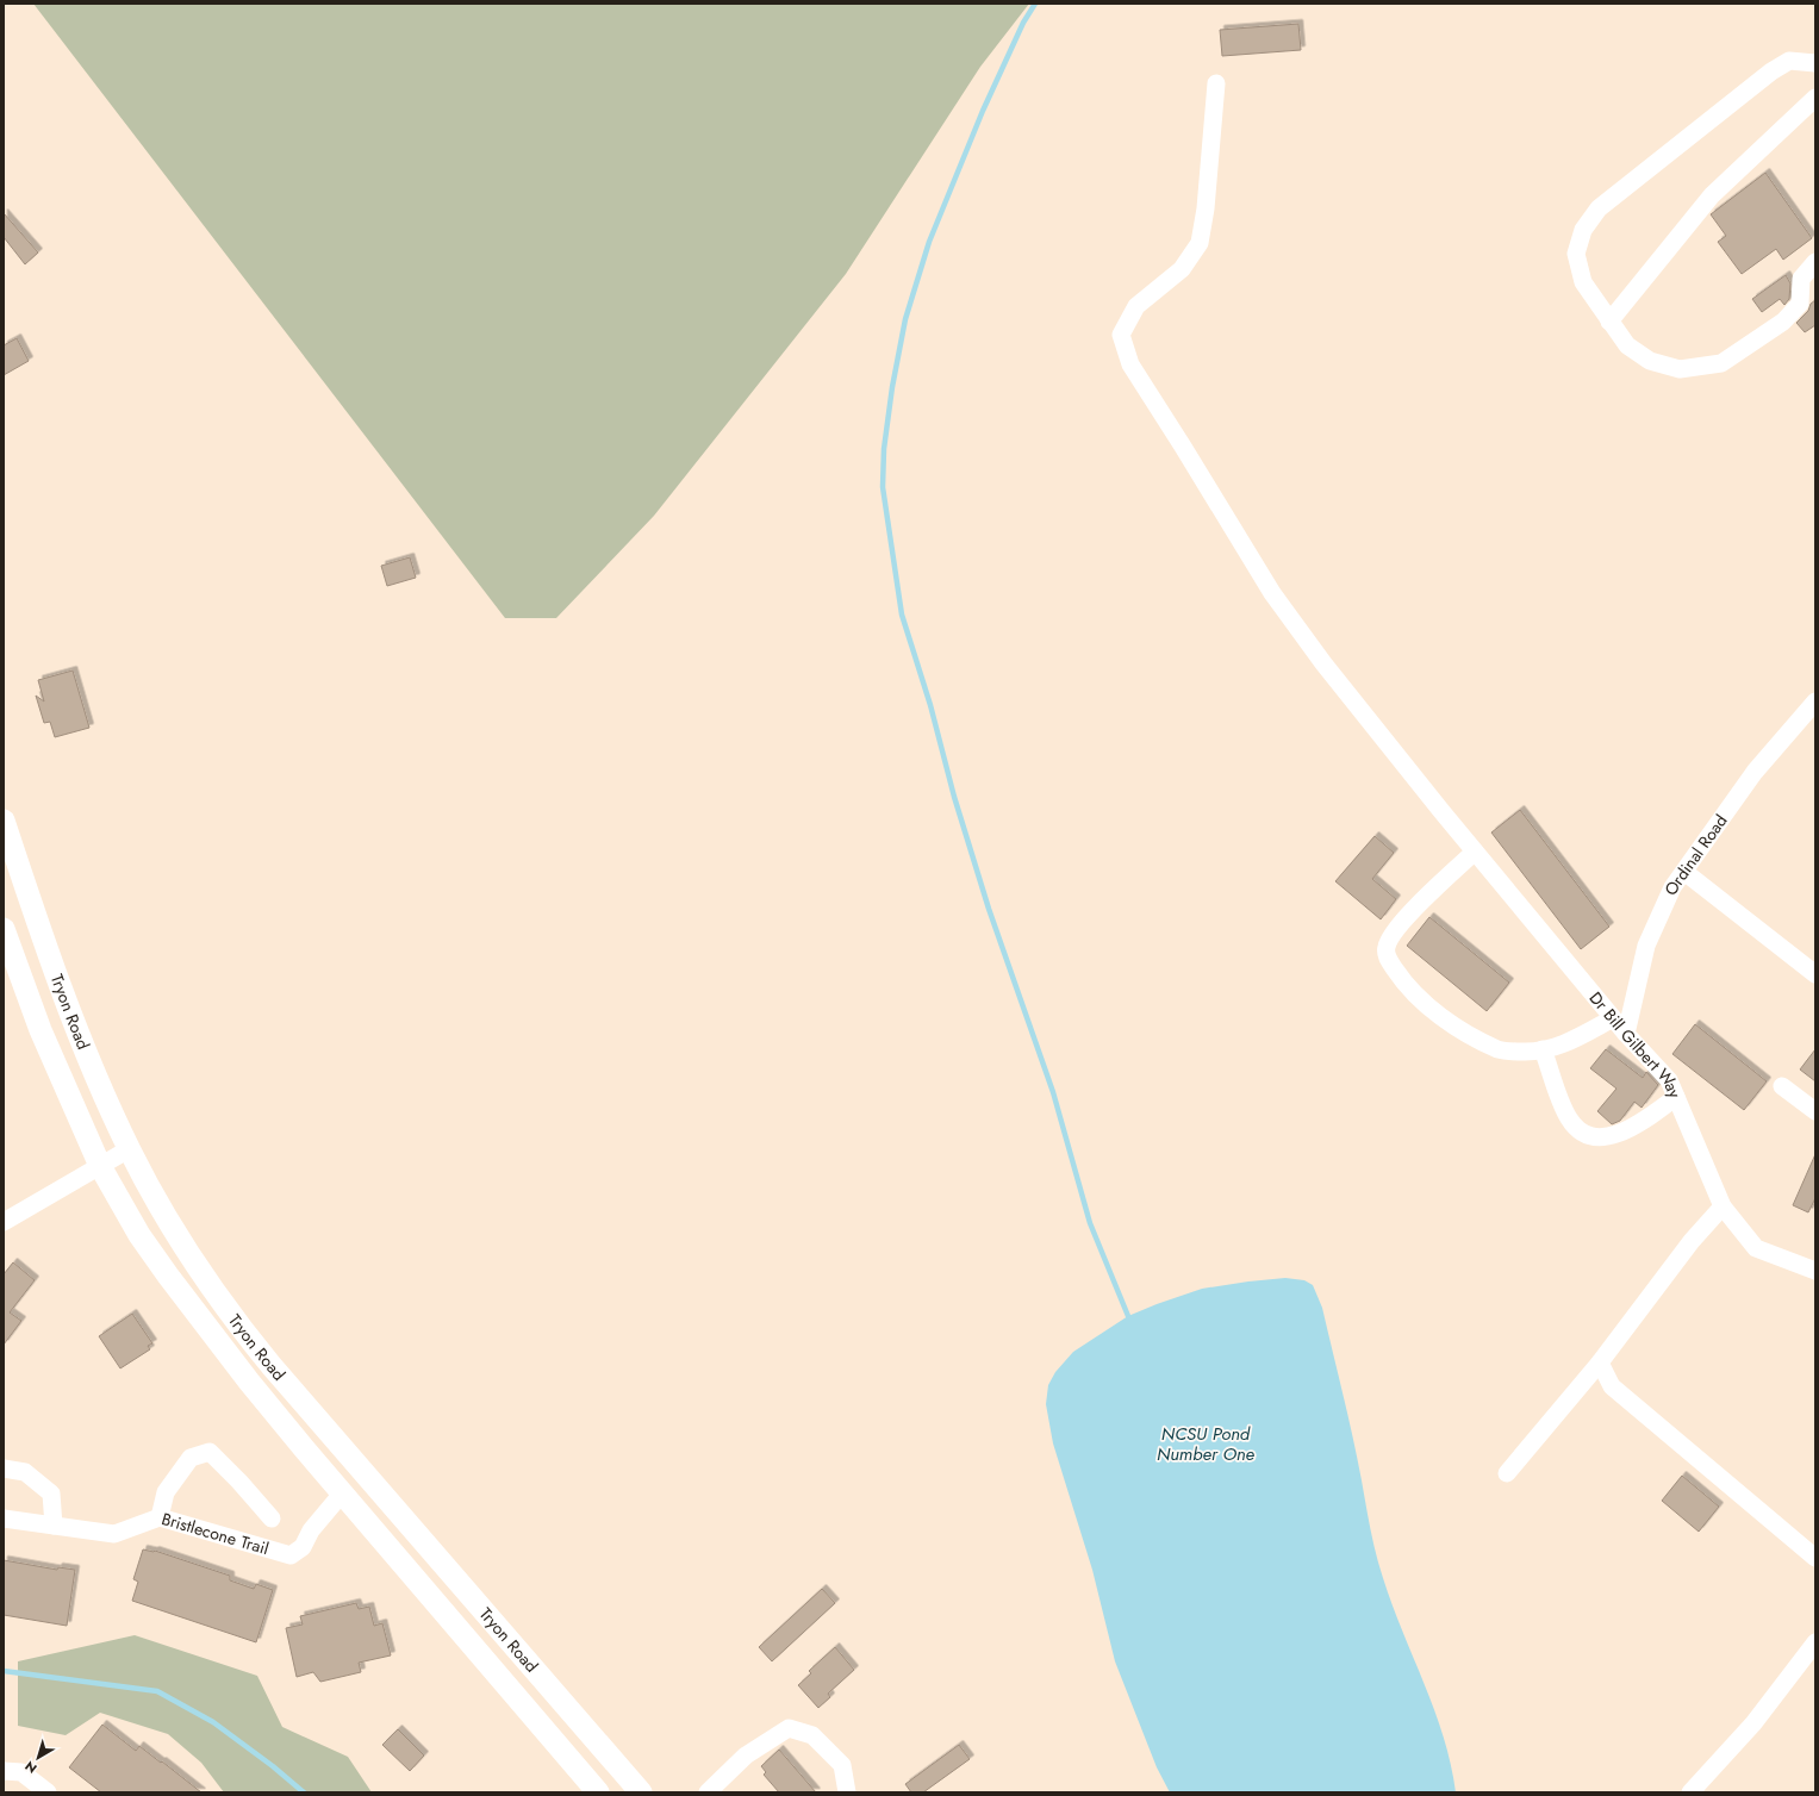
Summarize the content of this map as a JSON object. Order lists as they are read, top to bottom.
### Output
{
  "streets": {
    "main road": ["Tryon Road"],
    "street": ["Ordinal Road", "Dr Bill Gilbert Way", "Bristlecone Trail"]
  },
  "crossings": [
    ["Ordinal Road", "Dr Bill Gilbert Way"],
    ["Tryon Road", "Bristlecone Trail"]
  ],
  "water": ["NCSU Pond Number One"],
  "north": "bottom left"
}
